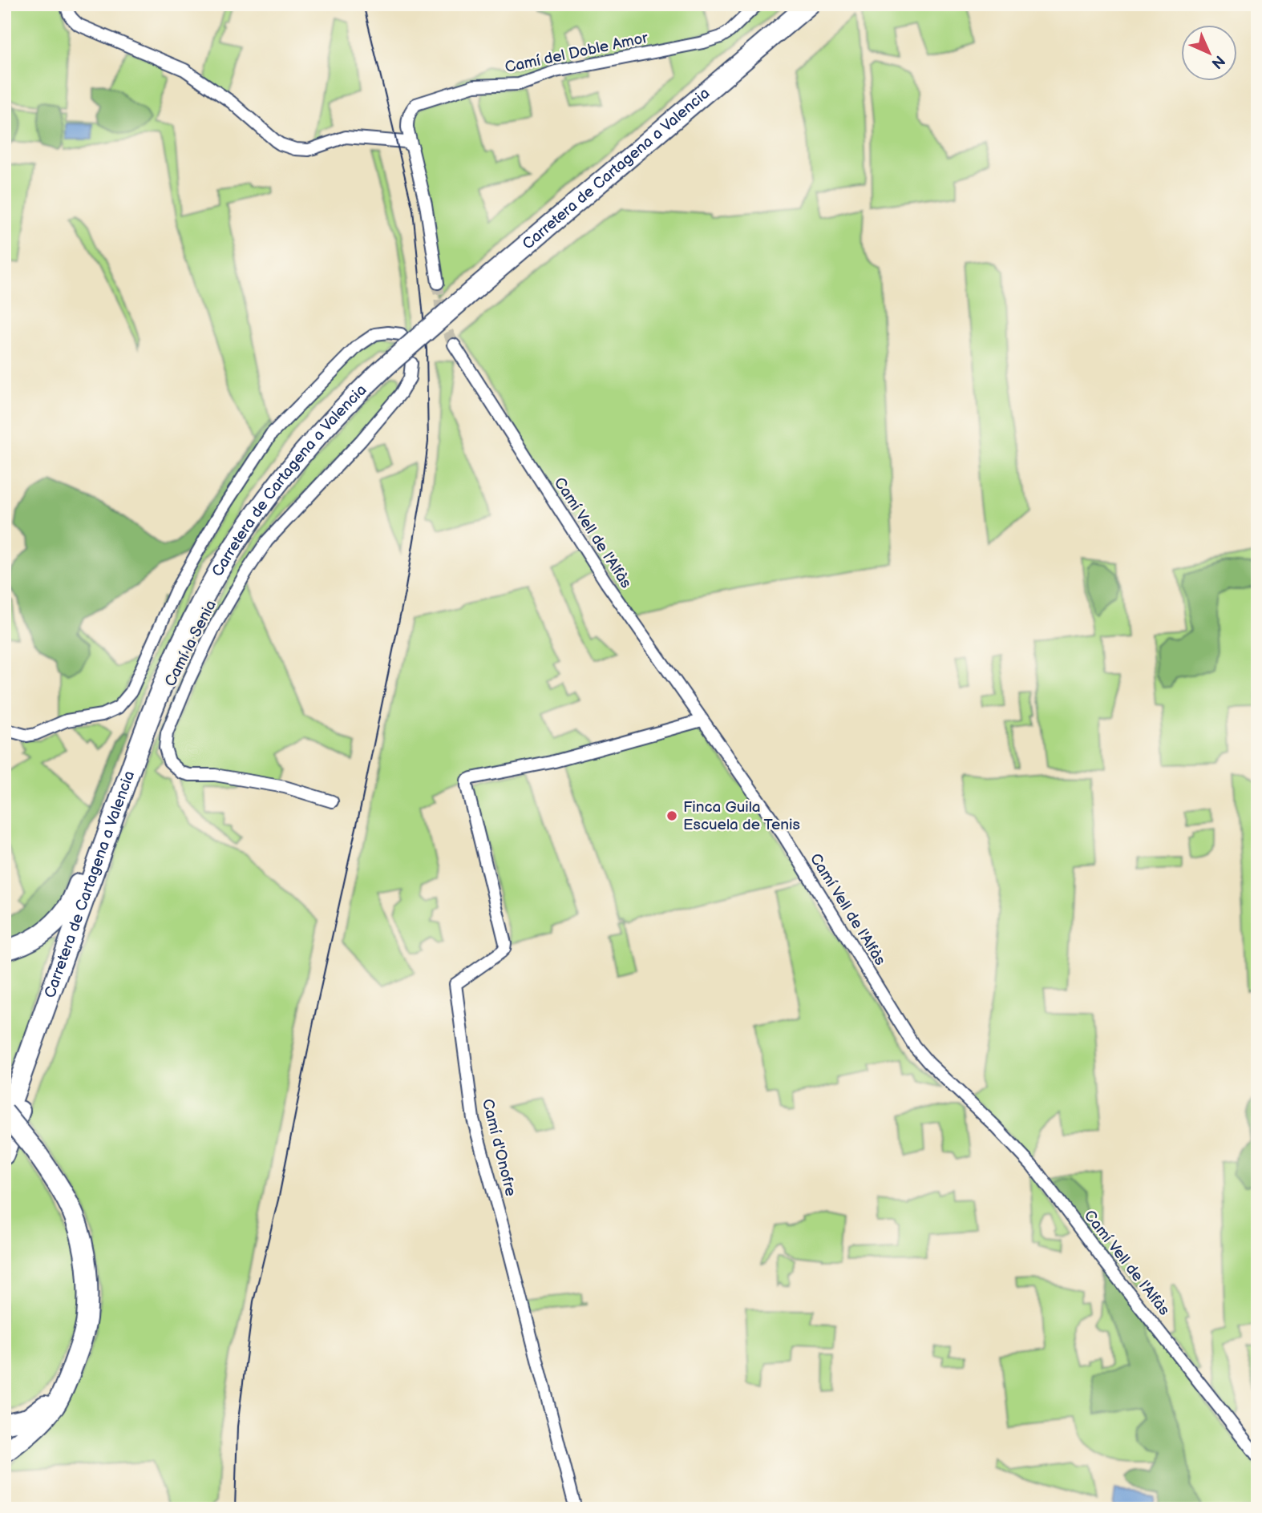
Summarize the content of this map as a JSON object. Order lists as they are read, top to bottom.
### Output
{
  "streets": {
    "highway": ["Carretera de Cartagena a Valencia"],
    "street": [
      "Camí del Doble Amor",
      "Camí Vell de l'Alfàs",
      "Camí la Senia",
      "Camí d'Onofre"
    ]
  },
  "crossings": [
    ["Camí Vell de l'Alfàs", "Camí d'Onofre"]
  ],
  "places": ["Finca Guila Escuela de Tenis"],
  "north": "bottom right"
}
